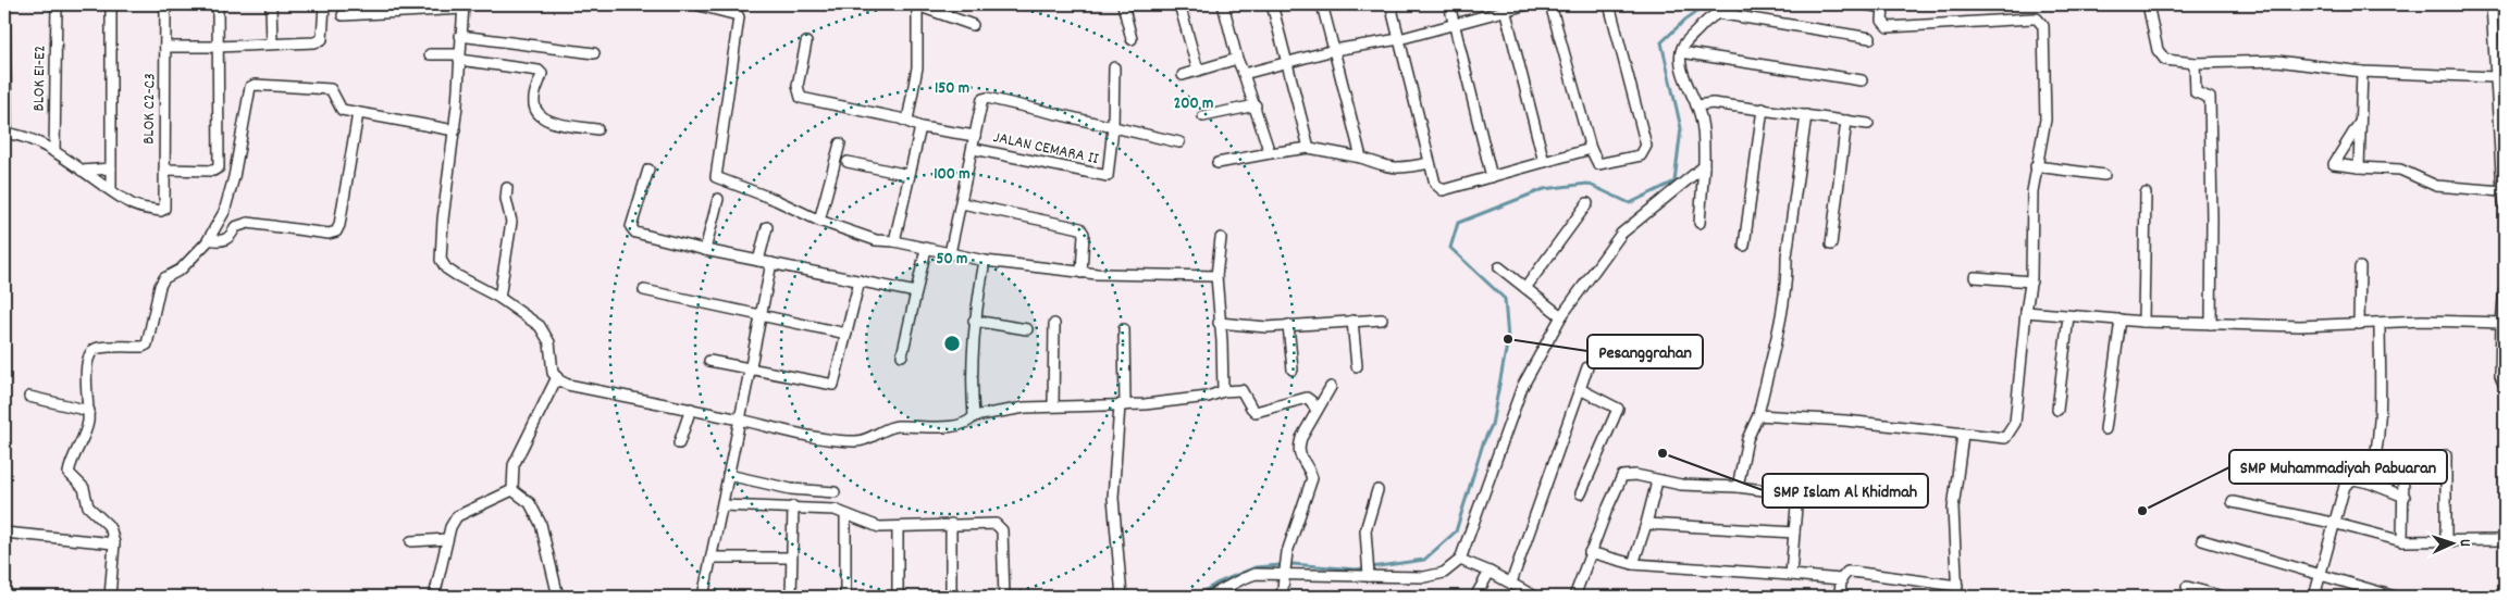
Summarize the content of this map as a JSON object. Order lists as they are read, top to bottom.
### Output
{
  "streets": {
    "street": ["BLOK E1-E2", "BLOK C2-C3", "JALAN CEMARA II"]
  },
  "places": ["Pesanggrahan", "SMP Islam Al Khidmah", "SMP Muhammadiyah Pabuaran"],
  "north": "right",
  "rings": [
    "150 m",
    "200 m",
    "100 m",
    "50 m"
  ]
}
